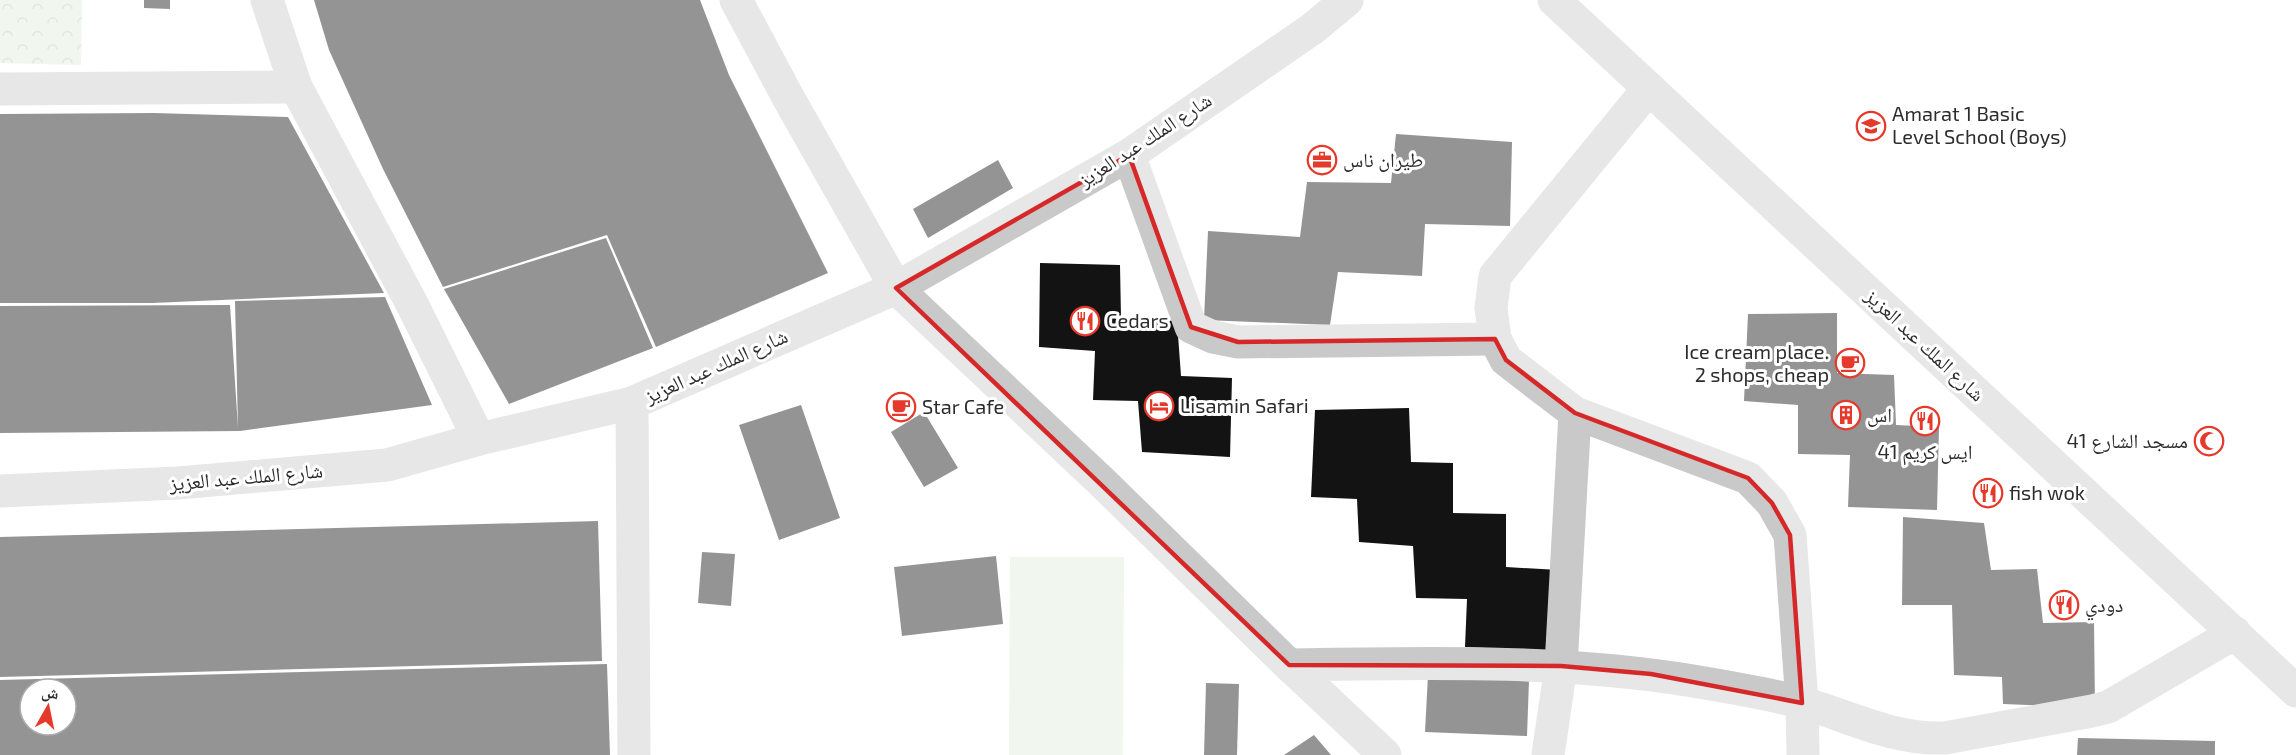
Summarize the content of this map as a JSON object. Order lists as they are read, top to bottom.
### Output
{
  "streets": {
    "street": ["شارع الملك عبد العزيز"]
  },
  "places": {
    "school or university": ["Amarat 1 Basic Level School (Boys)"],
    "office": ["طيران ناس"],
    "restaurant": [
      "Cedars",
      "41 ايس كريم",
      "fish wok",
      "دودي"
    ],
    "cafe": ["Ice cream place. 2 shops, cheap", "Star Cafe"],
    "hotel": ["Lisamin Safari"],
    "building": ["اس"],
    "mosque": ["مسجد الشارع 41"]
  },
  "north": "top"
}
